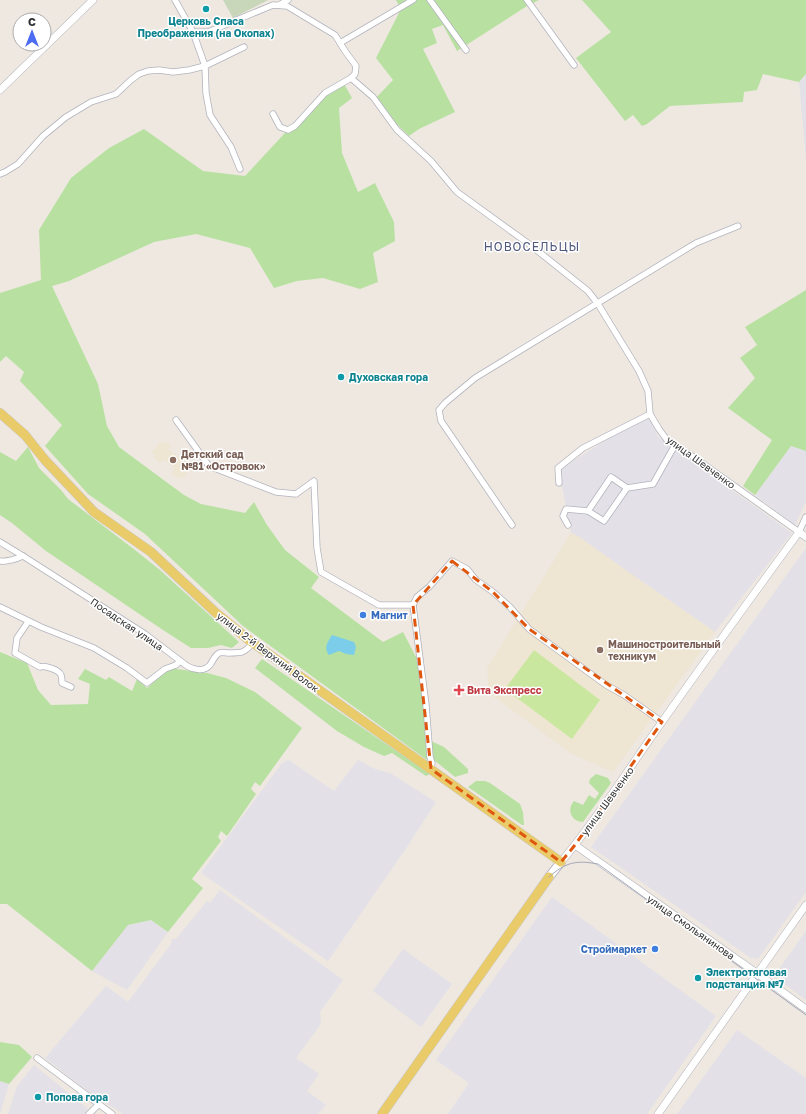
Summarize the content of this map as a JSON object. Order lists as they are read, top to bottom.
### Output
{
  "streets": {
    "main road": ["улица Шевченко", "улица 2-й Верхний Волок"],
    "street": ["Посадская улица", "улица Смольянинова"]
  },
  "crossings": [
    ["улица Шевченко", "улица 2-й Верхний Волок"],
    ["улица Шевченко", "улица Смольянинова"],
    ["Посадская улица", "улица 2-й Верхний Волок"]
  ],
  "districts": ["НОВОСЕЛЬЦЫ"],
  "places": {
    "other": [
      "Церковь Спаса Преображения (на Окопах)",
      "Духовская гора",
      "Детский сад №81 «Островок»",
      "Магнит",
      "Машиностроительный техникум",
      "Строймаркет",
      "Электротяговая подстанция №7",
      "Попова гора"
    ],
    "health": ["Вита Экспресс"]
  },
  "north": "top"
}
